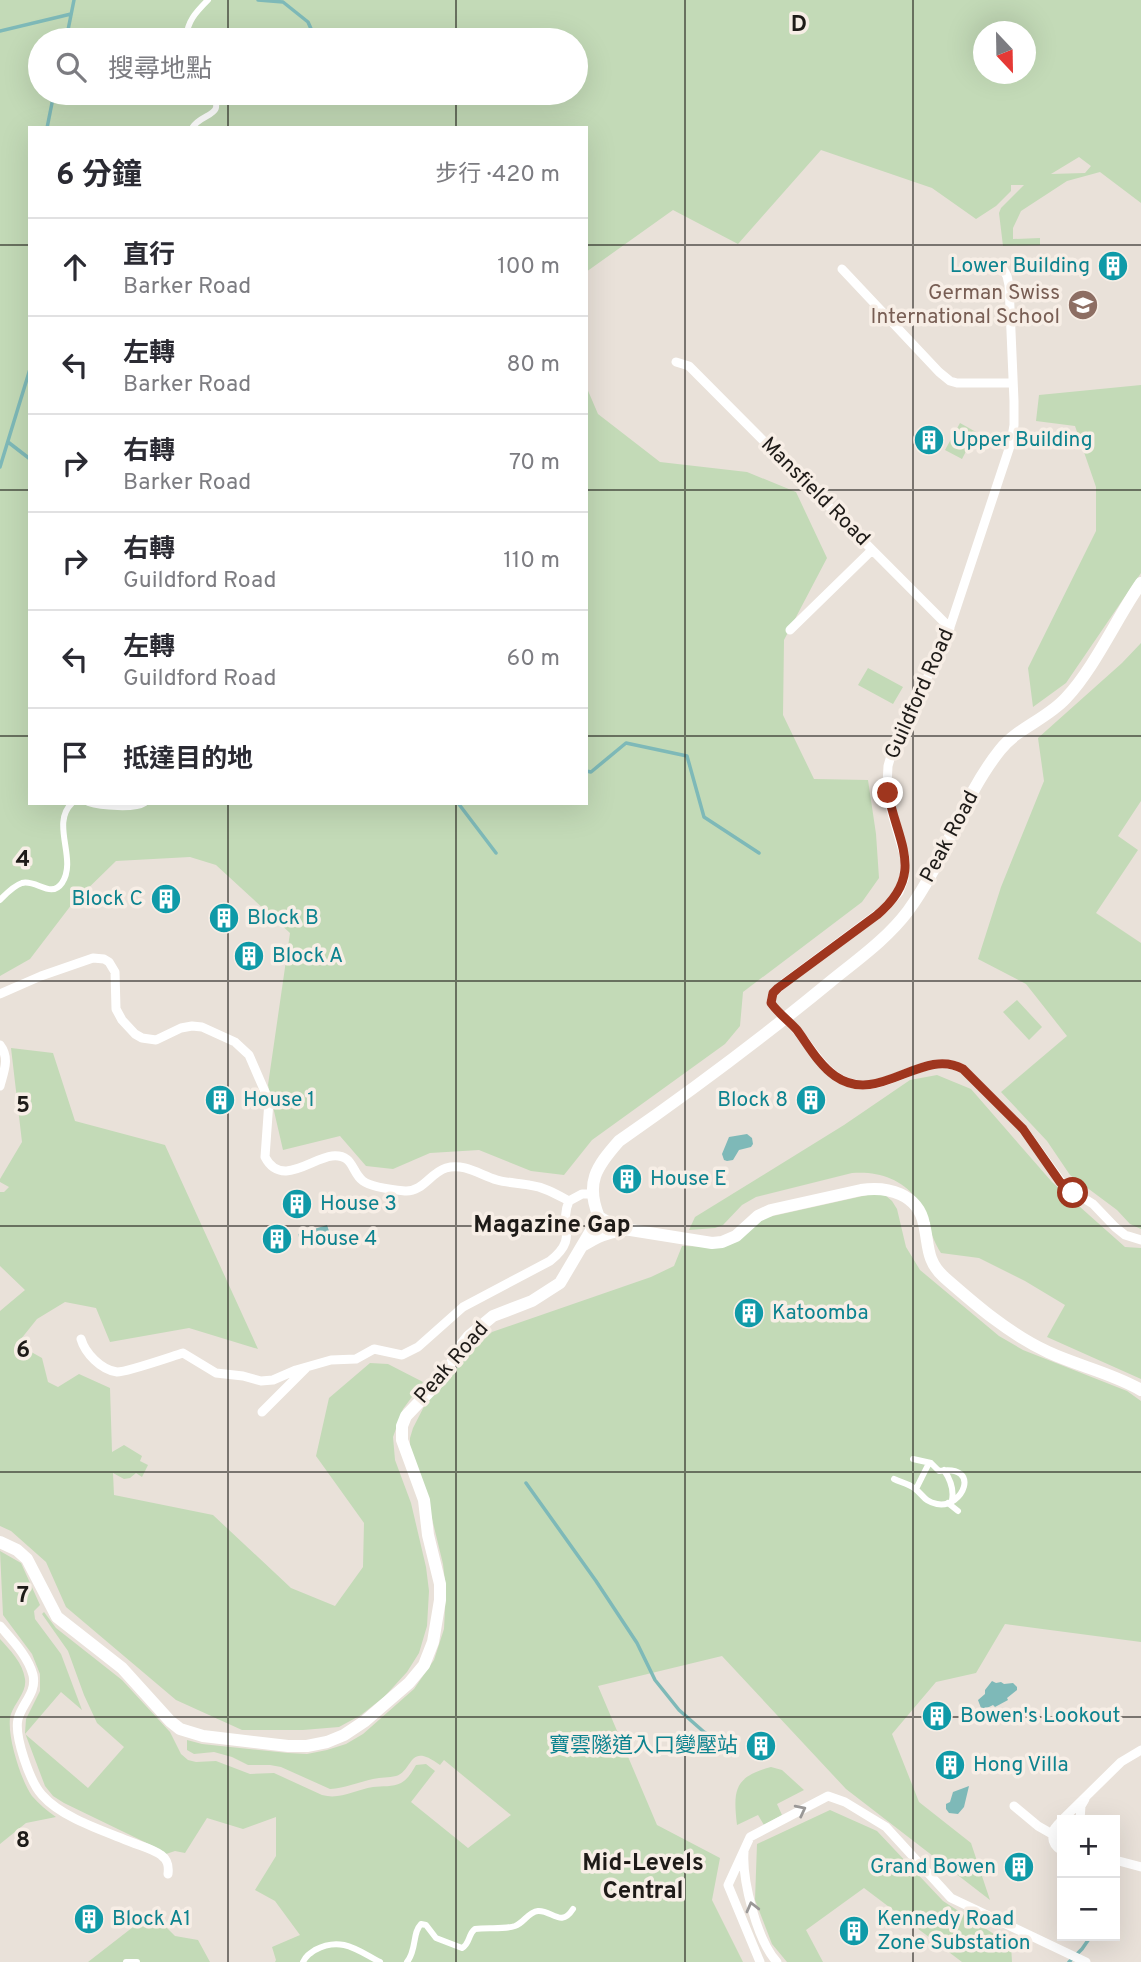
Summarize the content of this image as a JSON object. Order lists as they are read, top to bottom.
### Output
{
  "streets": {
    "main road": ["Peak Road"],
    "street": ["Mansfield Road", "Guildford Road"]
  },
  "crossings": [
    ["Mansfield Road", "Guildford Road"],
    ["Guildford Road", "Peak Road"]
  ],
  "districts": ["Magazine Gap", "Mid-Levels Central"],
  "places": {
    "building": [
      "Lower Building",
      "Upper Building",
      "Block C",
      "Block B",
      "Block A",
      "House 1",
      "Block 8",
      "House E",
      "House 3",
      "House 4",
      "Katoomba",
      "Bowen's Lookout",
      "寶雲隧道入口變壓站",
      "Hong Villa",
      "Grand Bowen",
      "Block A1",
      "Kennedy Road Zone Substation"
    ],
    "school or university": ["German Swiss International School"]
  },
  "north": "bottom",
  "page": {
    "search": "搜尋地點",
    "heading": ["6 分鐘", "步行 · 420 m"],
    "list": [
      ["直行", "Barker Road", "100 m"],
      ["左轉", "Barker Road", "80 m"],
      ["右轉", "Barker Road", "70 m"],
      ["右轉", "Guildford Road", "110 m"],
      ["左轉", "Guildford Road", "60 m"],
      "抵達目的地"
    ],
    "map_buttons": ["+", "−"]
  },
  "grid": {
    "columns": ["D"],
    "rows": [
      "4",
      "5",
      "6",
      "7",
      "8"
    ]
  }
}
